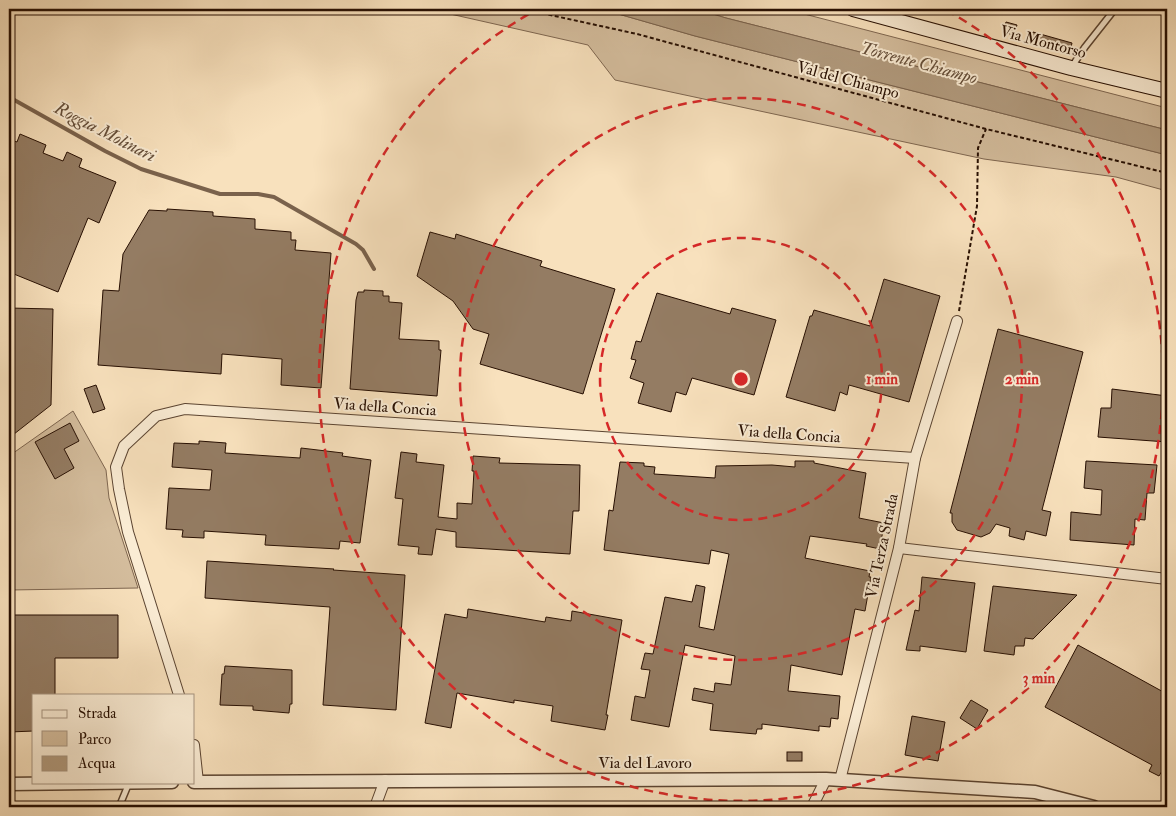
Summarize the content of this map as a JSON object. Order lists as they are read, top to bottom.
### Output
{
  "streets": {
    "main road": ["Via Montorso"],
    "street": ["Via della Concia", "Via Terza Strada", "Via del Lavoro"],
    "path": ["Val del Chiampo"]
  },
  "crossings": [
    ["Via della Concia", "Via Terza Strada"],
    ["Via Terza Strada", "Via del Lavoro"]
  ],
  "water": ["Torrente Chiampo", "Roggia Molinari"],
  "legend": ["Strada", "Parco", "Acqua"],
  "rings": ["1 min", "2 min", "3 min"]
}
